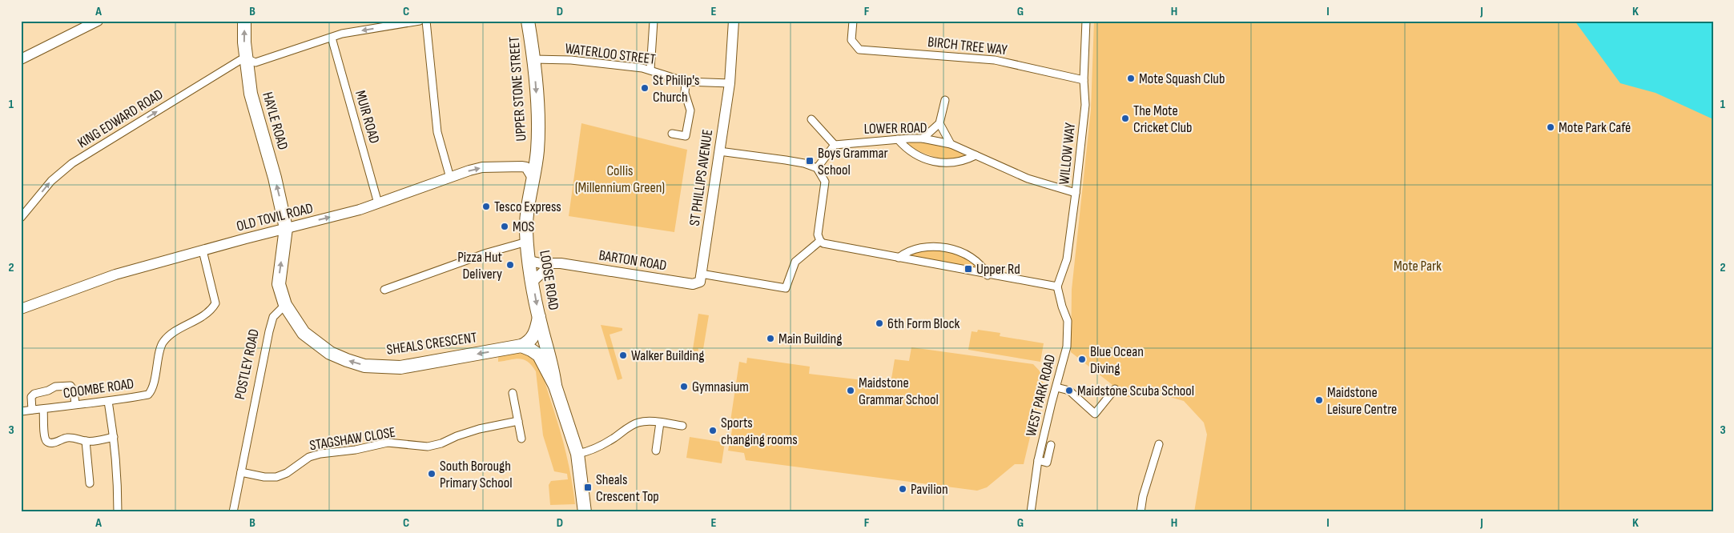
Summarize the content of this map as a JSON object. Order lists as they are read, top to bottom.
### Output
{
  "streets": {
    "highway": [
      "UPPER STONE STREET",
      "HAYLE ROAD",
      "LOOSE ROAD",
      "SHEALS CRESCENT"
    ],
    "street": [
      "BIRCH TREE WAY",
      "WATERLOO STREET",
      "MUIR ROAD",
      "KING EDWARD ROAD",
      "LOWER ROAD",
      "WILLOW WAY",
      "ST PHILLIPS AVENUE",
      "OLD TOVIL ROAD",
      "BARTON ROAD",
      "POSTLEY ROAD",
      "COOMBE ROAD",
      "WEST PARK ROAD",
      "STAGSHAW CLOSE"
    ]
  },
  "crossings": [
    ["BIRCH TREE WAY", "WILLOW WAY"],
    ["WATERLOO STREET", "UPPER STONE STREET"],
    ["WATERLOO STREET", "ST PHILLIPS AVENUE"],
    ["UPPER STONE STREET", "OLD TOVIL ROAD"],
    ["UPPER STONE STREET", "LOOSE ROAD"],
    ["MUIR ROAD", "OLD TOVIL ROAD"],
    ["KING EDWARD ROAD", "HAYLE ROAD"],
    ["HAYLE ROAD", "OLD TOVIL ROAD"],
    ["LOWER ROAD", "WILLOW WAY"],
    ["WILLOW WAY", "WEST PARK ROAD"],
    ["ST PHILLIPS AVENUE", "BARTON ROAD"],
    ["OLD TOVIL ROAD", "LOOSE ROAD"],
    ["OLD TOVIL ROAD", "COOMBE ROAD"],
    ["BARTON ROAD", "LOOSE ROAD"],
    ["LOOSE ROAD", "SHEALS CRESCENT"],
    ["SHEALS CRESCENT", "POSTLEY ROAD"],
    ["POSTLEY ROAD", "STAGSHAW CLOSE"]
  ],
  "one_way": [
    "UPPER STONE STREET",
    "KING EDWARD ROAD",
    "HAYLE ROAD",
    "SHEALS CRESCENT"
  ],
  "parks": ["Collis (Millennium Green)", "Mote Park"],
  "places": {
    "other": [
      "Mote Squash Club",
      "St Philip's Church",
      "The Mote Cricket Club",
      "Mote Park Café",
      "Tesco Express",
      "MOS",
      "Pizza Hut Delivery",
      "6th Form Block",
      "Main Building",
      "Walker Building",
      "Blue Ocean Diving",
      "Gymnasium",
      "Maidstone Grammar School",
      "Maidstone Scuba School",
      "Maidstone Leisure Centre",
      "Sports changing rooms",
      "South Borough Primary School",
      "Pavilion"
    ],
    "transit": ["Boys Grammar School", "Upper Rd", "Sheals Crescent Top"]
  },
  "grid": {
    "columns": [
      "A",
      "B",
      "C",
      "D",
      "E",
      "F",
      "G",
      "H",
      "I",
      "J",
      "K"
    ],
    "rows": ["1", "2", "3"]
  }
}
